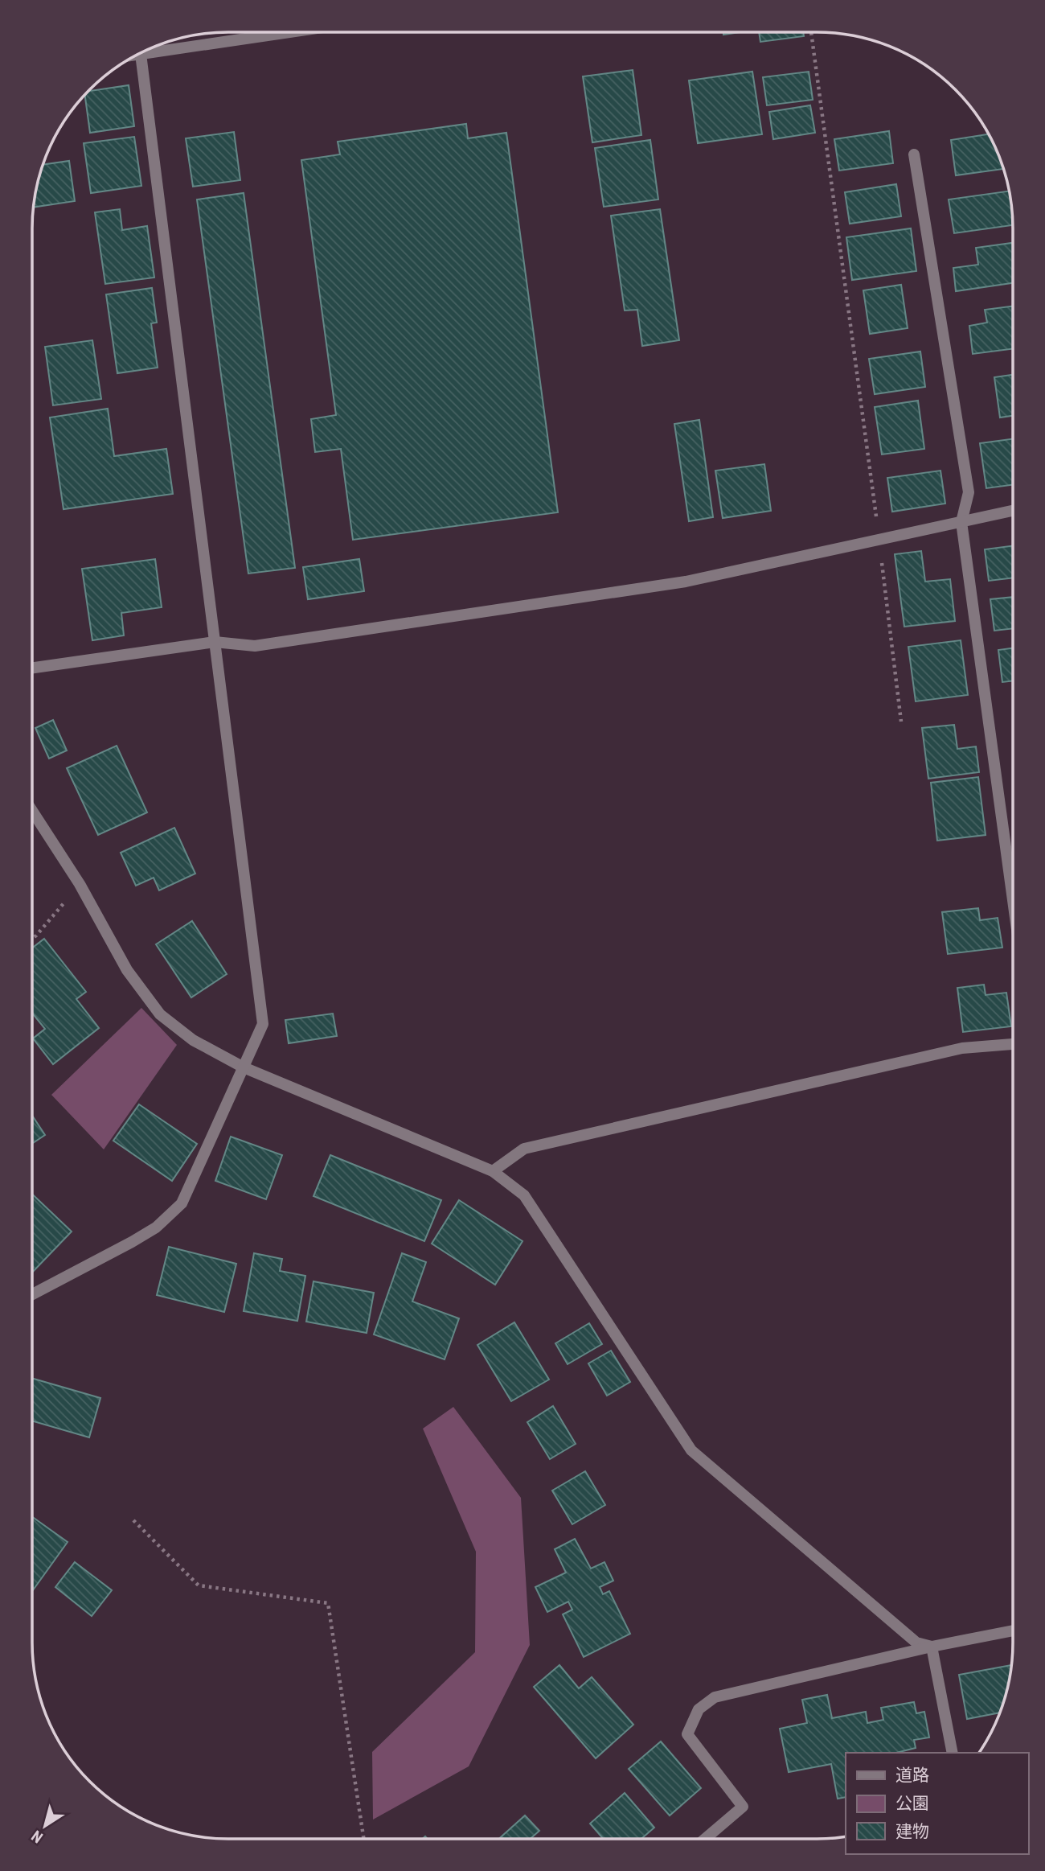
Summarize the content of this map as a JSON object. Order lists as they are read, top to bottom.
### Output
{
  "legend": ["道路", "公園", "建物"],
  "north": "bottom left"
}
